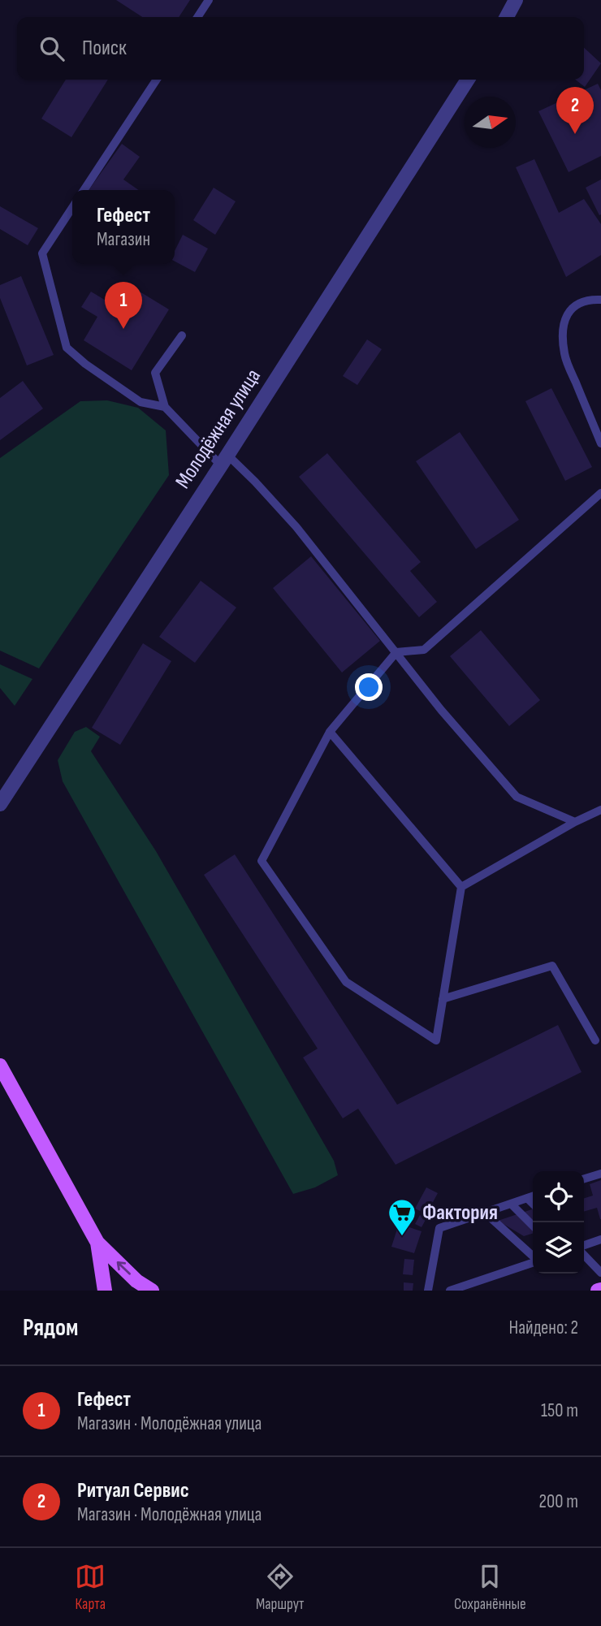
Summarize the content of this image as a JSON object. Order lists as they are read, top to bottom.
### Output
{
  "streets": {
    "street": ["Молодёжная улица"]
  },
  "places": {
    "supermarket": ["Фактория"]
  },
  "north": "right",
  "page": {
    "search": "Поиск",
    "pins": ["2", "1"],
    "popup": ["Гефест", "Магазин"],
    "heading": ["Рядом", "Найдено: 2"],
    "list": [
      {
        "mark": "1",
        "name": "Гефест",
        "note": "Магазин · Молодёжная улица",
        "value": "150 m"
      },
      {
        "mark": "2",
        "name": "Ритуал Сервис",
        "note": "Магазин · Молодёжная улица",
        "value": "200 m"
      }
    ],
    "nav": ["Карта", "Маршрут", "Сохранённые"]
  }
}
